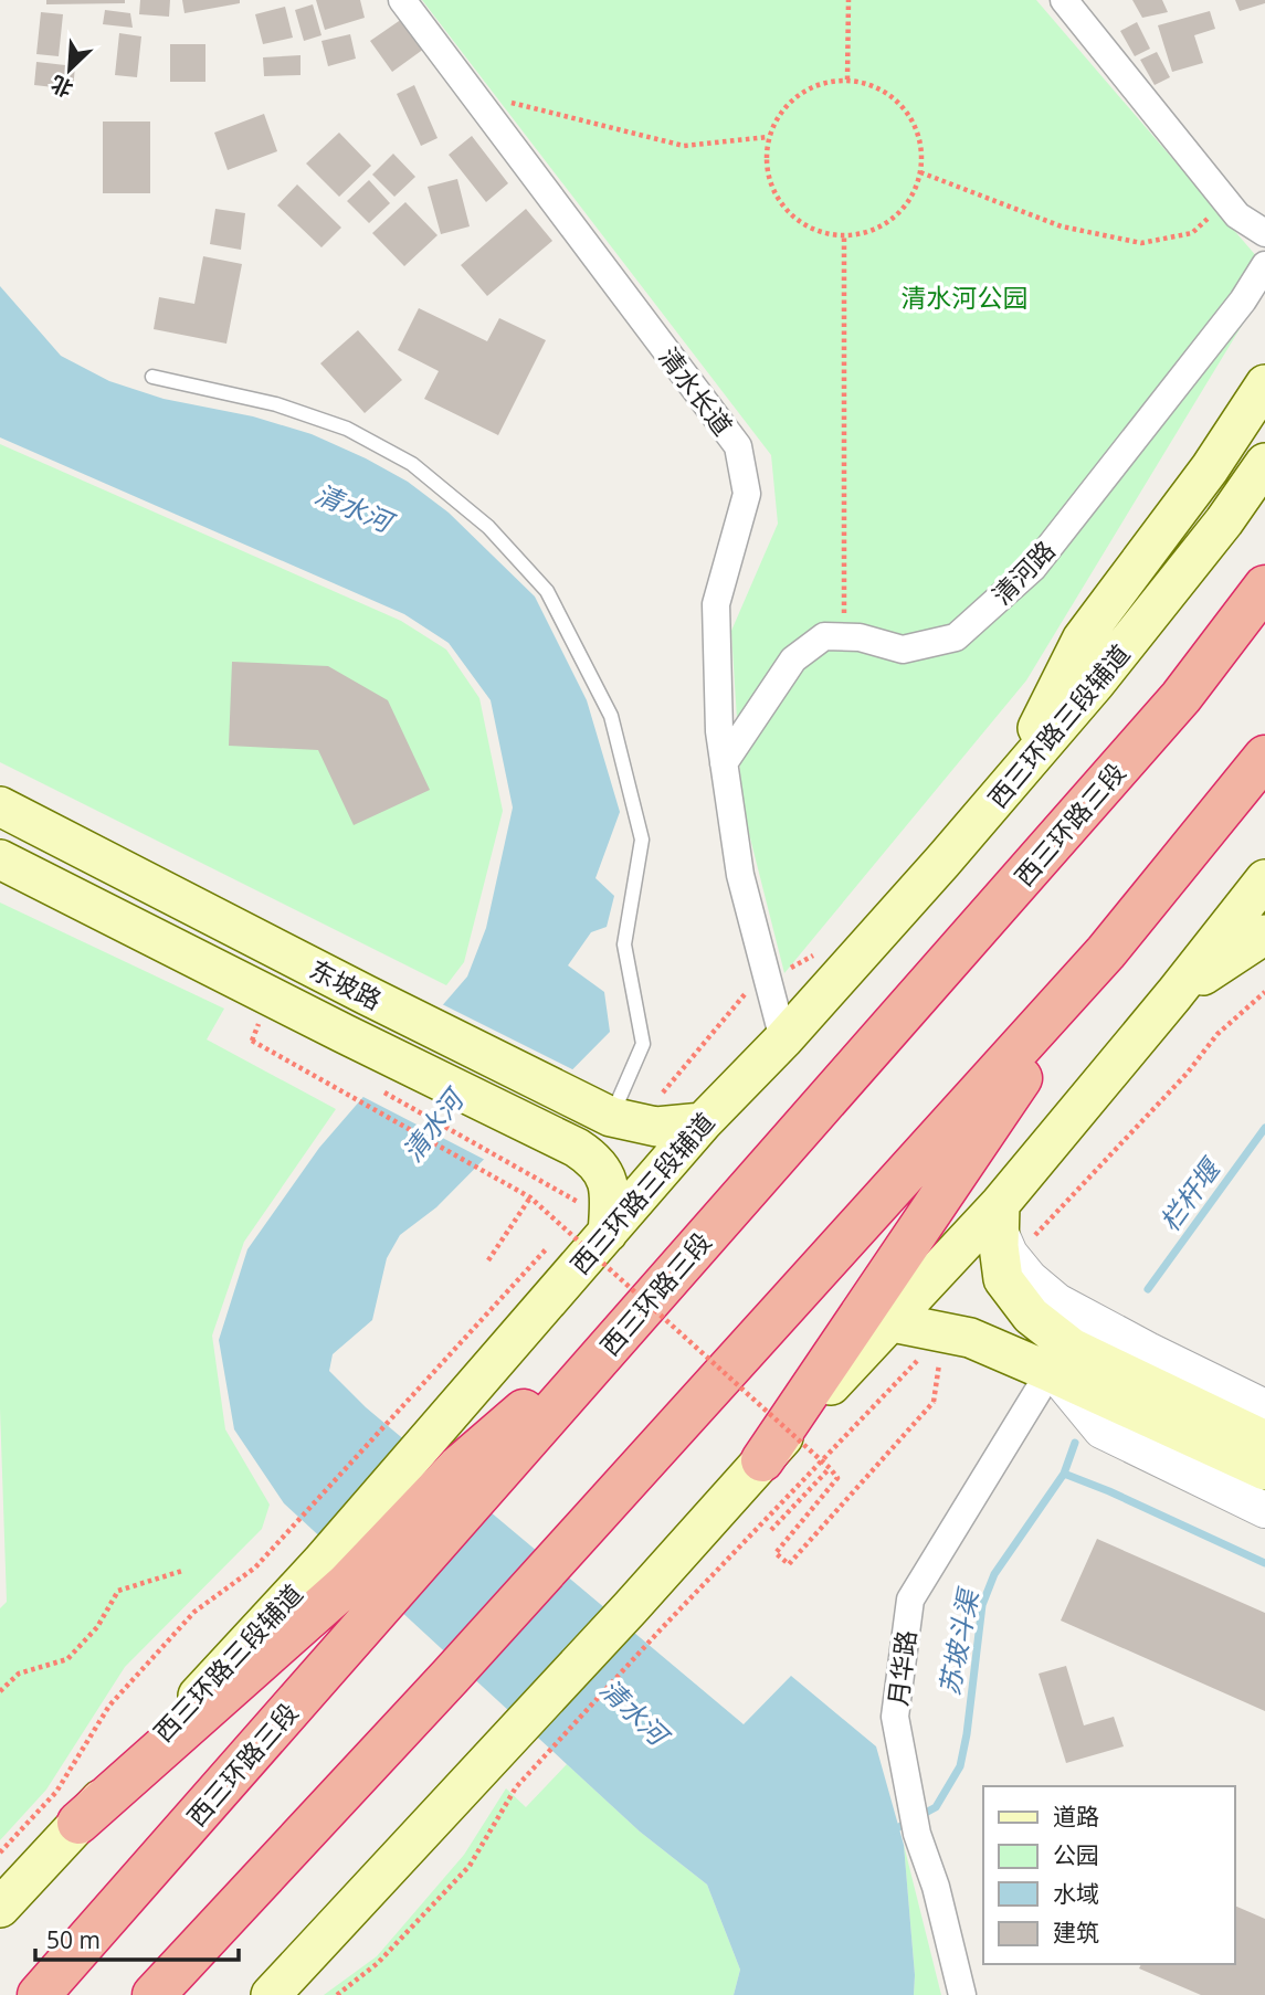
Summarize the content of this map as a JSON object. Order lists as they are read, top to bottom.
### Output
{
  "streets": {
    "highway": ["西三环路三段"],
    "main road": ["西三环路三段辅道", "东坡路"],
    "street": ["清水长道", "清河路", "月华路"]
  },
  "crossings": [
    ["清水长道", "清河路"],
    ["清水长道", "西三环路三段辅道"],
    ["西三环路三段辅道", "西三环路三段"],
    ["西三环路三段辅道", "东坡路"]
  ],
  "water": ["清水河", "栏杆堰", "苏坡斗渠"],
  "parks": ["清水河公园"],
  "legend": [
    "道路",
    "公园",
    "水域",
    "建筑"
  ],
  "scale_bar": "50 m",
  "north": "bottom left"
}
